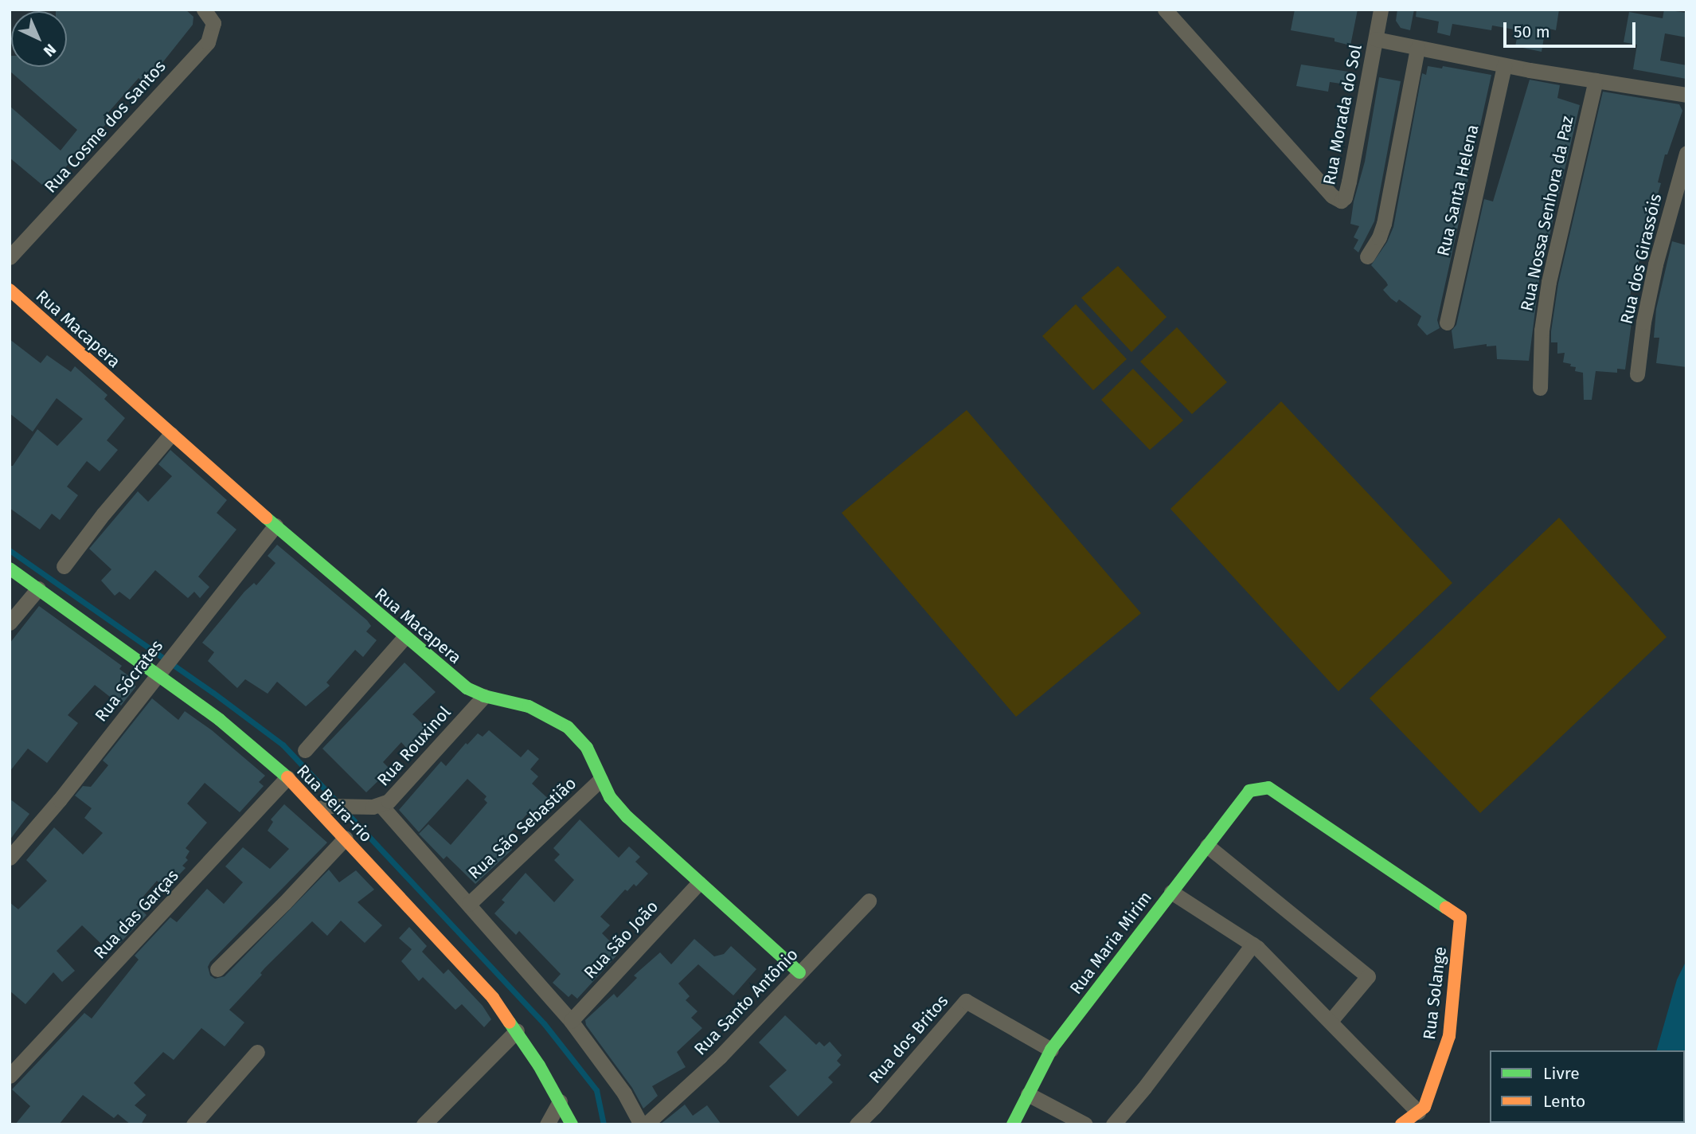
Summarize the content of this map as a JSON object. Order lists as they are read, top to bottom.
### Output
{
  "streets": {
    "street": [
      "Rua Morada do Sol",
      "Rua Cosme dos Santos",
      "Rua Santa Helena",
      "Rua Nossa Senhora da Paz",
      "Rua dos Girassóis",
      "Rua Macapera",
      "Rua Sócrates",
      "Rua Rouxinol",
      "Rua Beira-rio",
      "Rua São Sebastião",
      "Rua das Garças",
      "Rua São João",
      "Rua Maria Mirim",
      "Rua Solange",
      "Rua Santo Antônio",
      "Rua dos Britos"
    ]
  },
  "crossings": [
    ["Rua Macapera", "Rua Sócrates"],
    ["Rua Macapera", "Rua Rouxinol"],
    ["Rua Macapera", "Rua São Sebastião"],
    ["Rua Macapera", "Rua São João"],
    ["Rua Macapera", "Rua Santo Antônio"],
    ["Rua Sócrates", "Rua Beira-rio"],
    ["Rua Rouxinol", "Rua Beira-rio"],
    ["Rua Beira-rio", "Rua das Garças"],
    ["Rua Maria Mirim", "Rua Solange"],
    ["Rua Maria Mirim", "Rua dos Britos"]
  ],
  "legend": ["Livre", "Lento"],
  "scale_bar": "50 m",
  "north": "bottom right"
}
